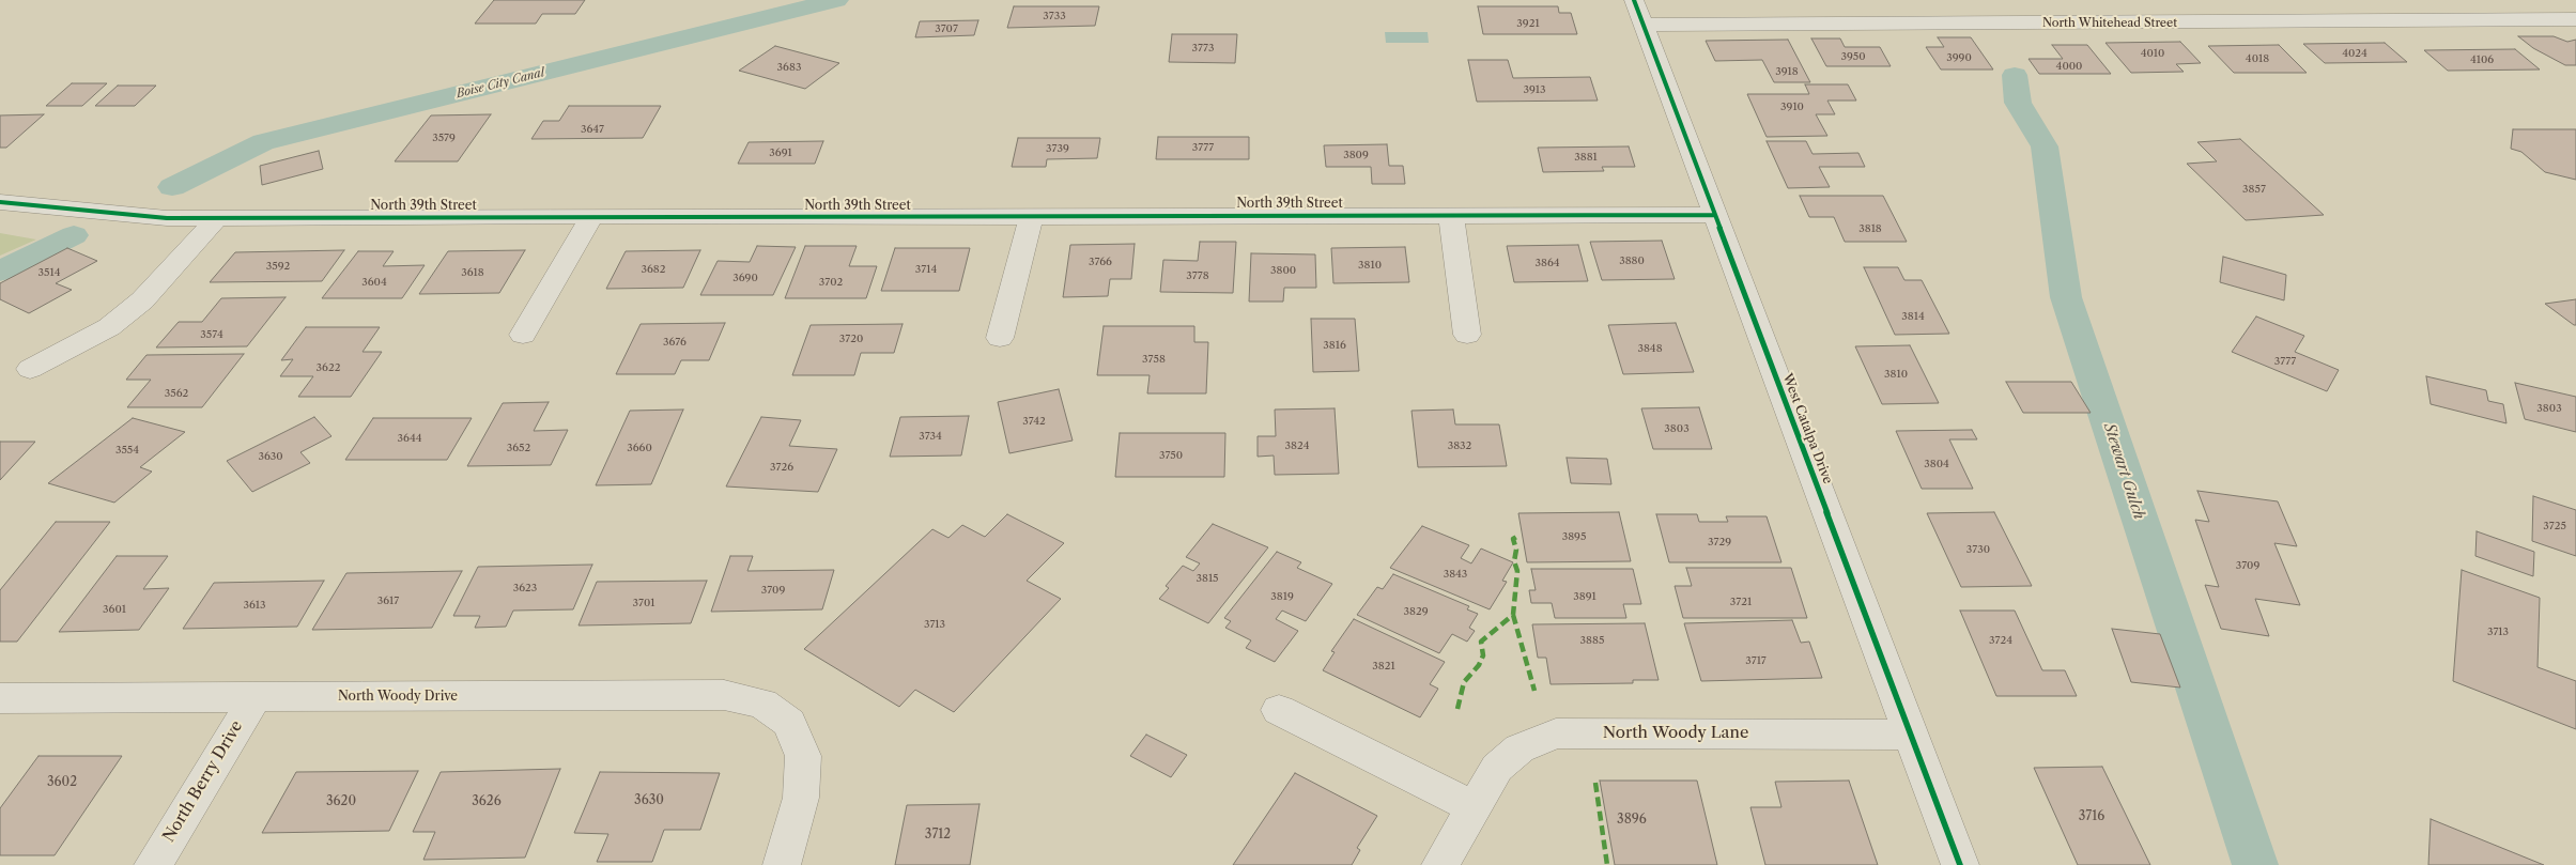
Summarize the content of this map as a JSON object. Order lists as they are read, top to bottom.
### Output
{
  "streets": {
    "street": [
      "North Whitehead Street",
      "North 39th Street",
      "West Catalpa Drive",
      "North Woody Drive",
      "North Woody Lane",
      "North Berry Drive"
    ]
  },
  "crossings": [
    ["North Whitehead Street", "West Catalpa Drive"],
    ["North 39th Street", "West Catalpa Drive"],
    ["West Catalpa Drive", "North Woody Lane"],
    ["North Woody Drive", "North Berry Drive"]
  ],
  "water": ["Boise City Canal", "Stewart Gulch"],
  "house_numbers": [
    "3733",
    "3921",
    "3707",
    "3773",
    "4010",
    "4024",
    "3950",
    "3990",
    "4018",
    "4106",
    "4000",
    "3683",
    "3918",
    "3913",
    "3910",
    "3647",
    "3579",
    "3777",
    "3739",
    "3691",
    "3809",
    "3881",
    "3857",
    "3818",
    "3880",
    "3766",
    "3864",
    "3810",
    "3592",
    "3682",
    "3714",
    "3800",
    "3514",
    "3618",
    "3778",
    "3690",
    "3604",
    "3702",
    "3814",
    "3574",
    "3720",
    "3676",
    "3816",
    "3848",
    "3758",
    "3777",
    "3622",
    "3810",
    "3562",
    "3803",
    "3742",
    "3803",
    "3734",
    "3644",
    "3824",
    "3832",
    "3652",
    "3660",
    "3554",
    "3750",
    "3630",
    "3804",
    "3726",
    "3725",
    "3895",
    "3729",
    "3730",
    "3709",
    "3843",
    "3815",
    "3623",
    "3709",
    "3819",
    "3891",
    "3617",
    "3721",
    "3701",
    "3613",
    "3601",
    "3829",
    "3713",
    "3713",
    "3885",
    "3724",
    "3717",
    "3821",
    "3602",
    "3630",
    "3620",
    "3626",
    "3716",
    "3896",
    "3712"
  ]
}
